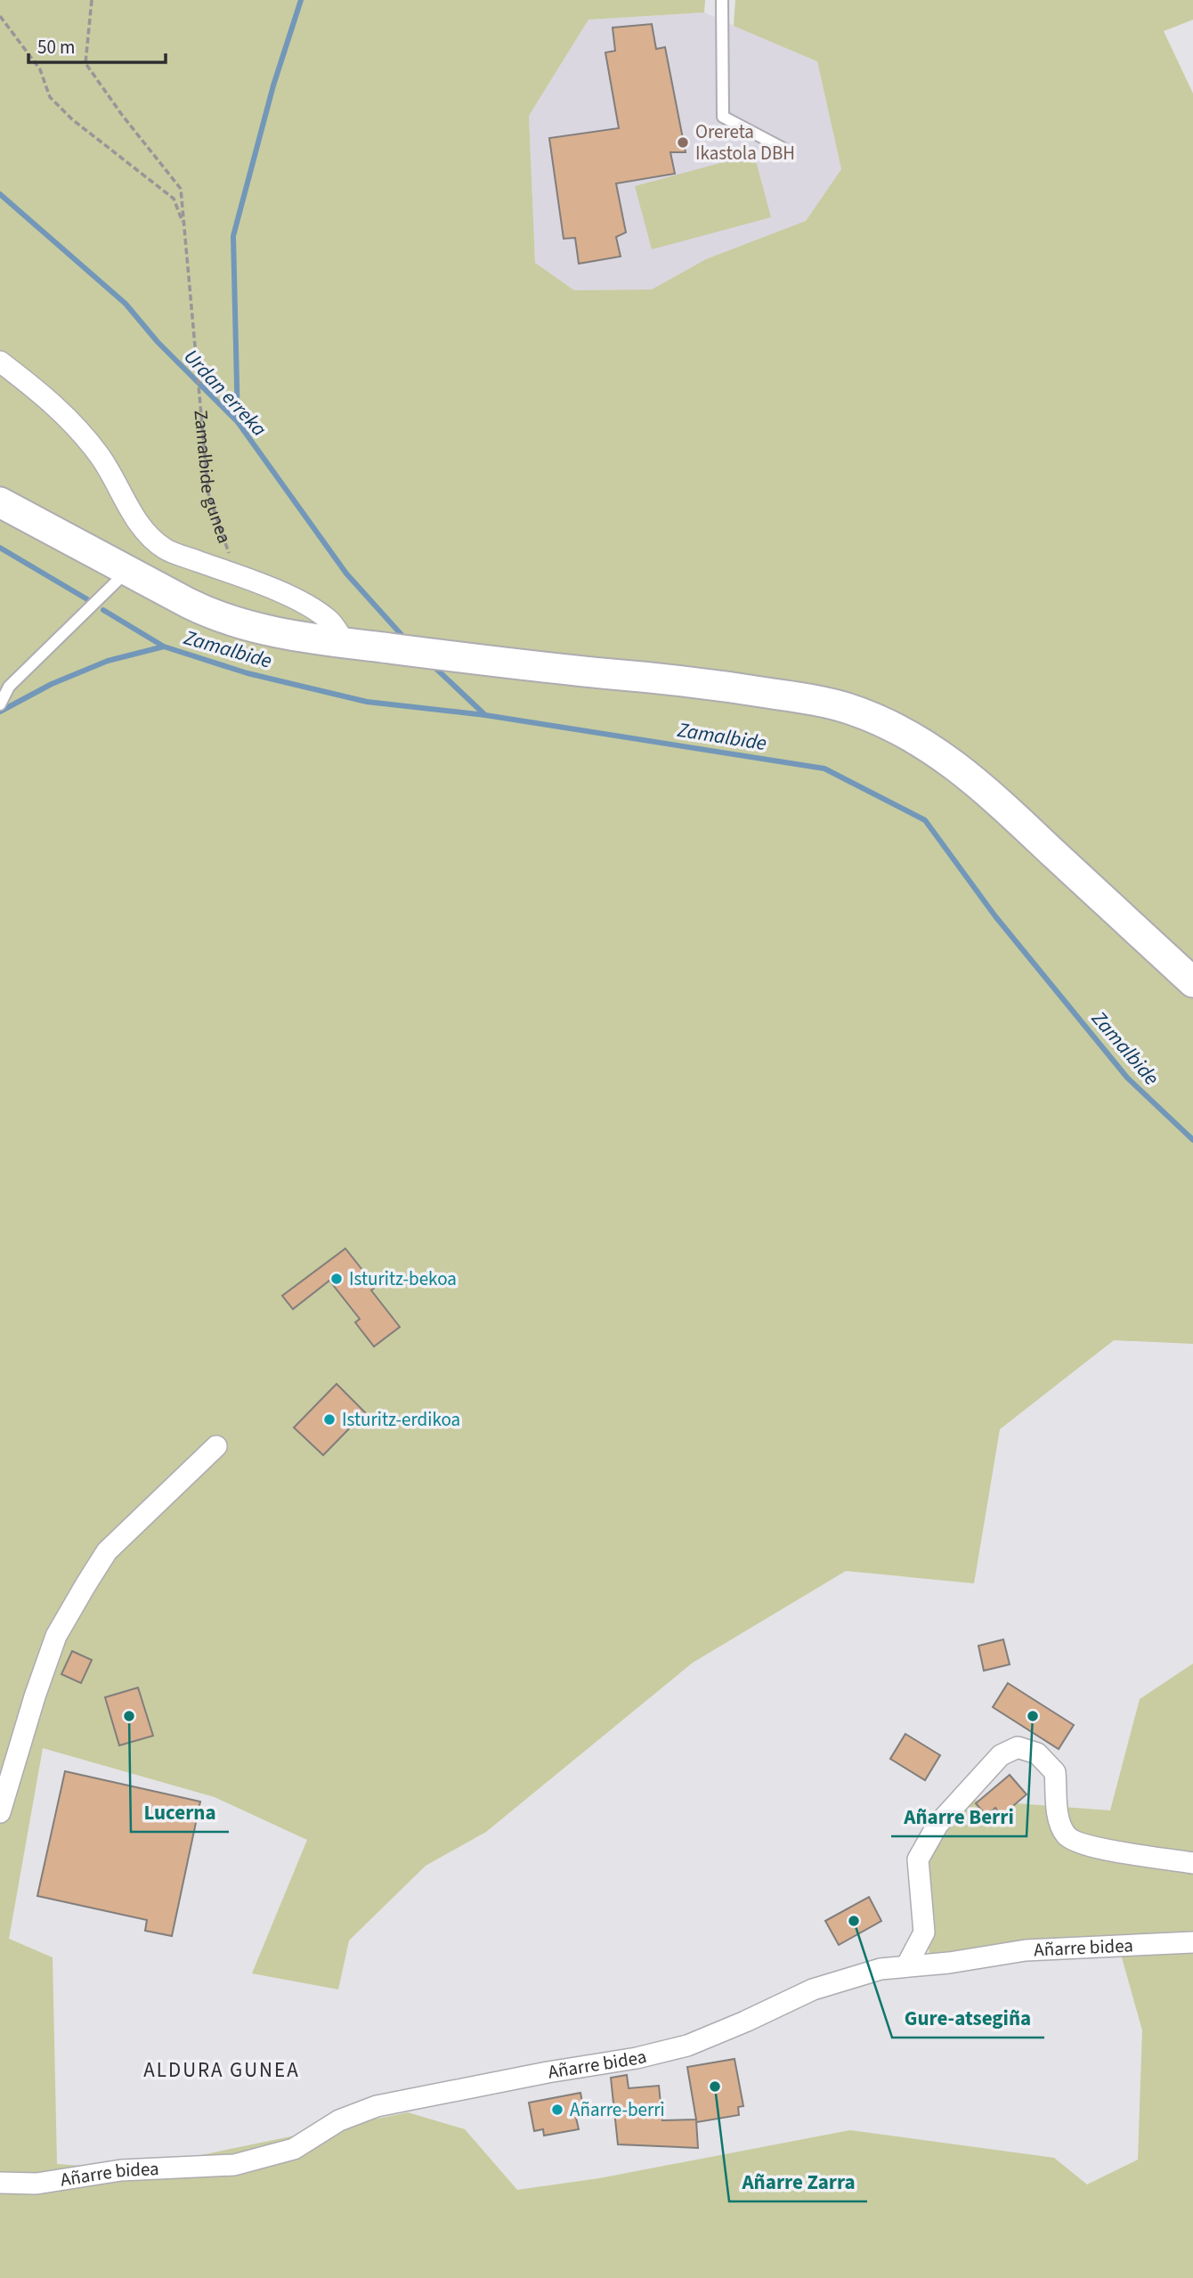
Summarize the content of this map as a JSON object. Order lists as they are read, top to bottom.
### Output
{
  "streets": {
    "street": ["Zamalbide gunea", "Añarre bidea"]
  },
  "districts": ["ALDURA GUNEA"],
  "water": ["Urdan erreka", "Zamalbide"],
  "places": [
    "Orereta Ikastola DBH",
    "Isturitz-bekoa",
    "Isturitz-erdikoa",
    "Lucerna",
    "Añarre Berri",
    "Gure-atsegiña",
    "Añarre Zarra",
    "Añarre-berri"
  ],
  "scale_bar": "50 m"
}
